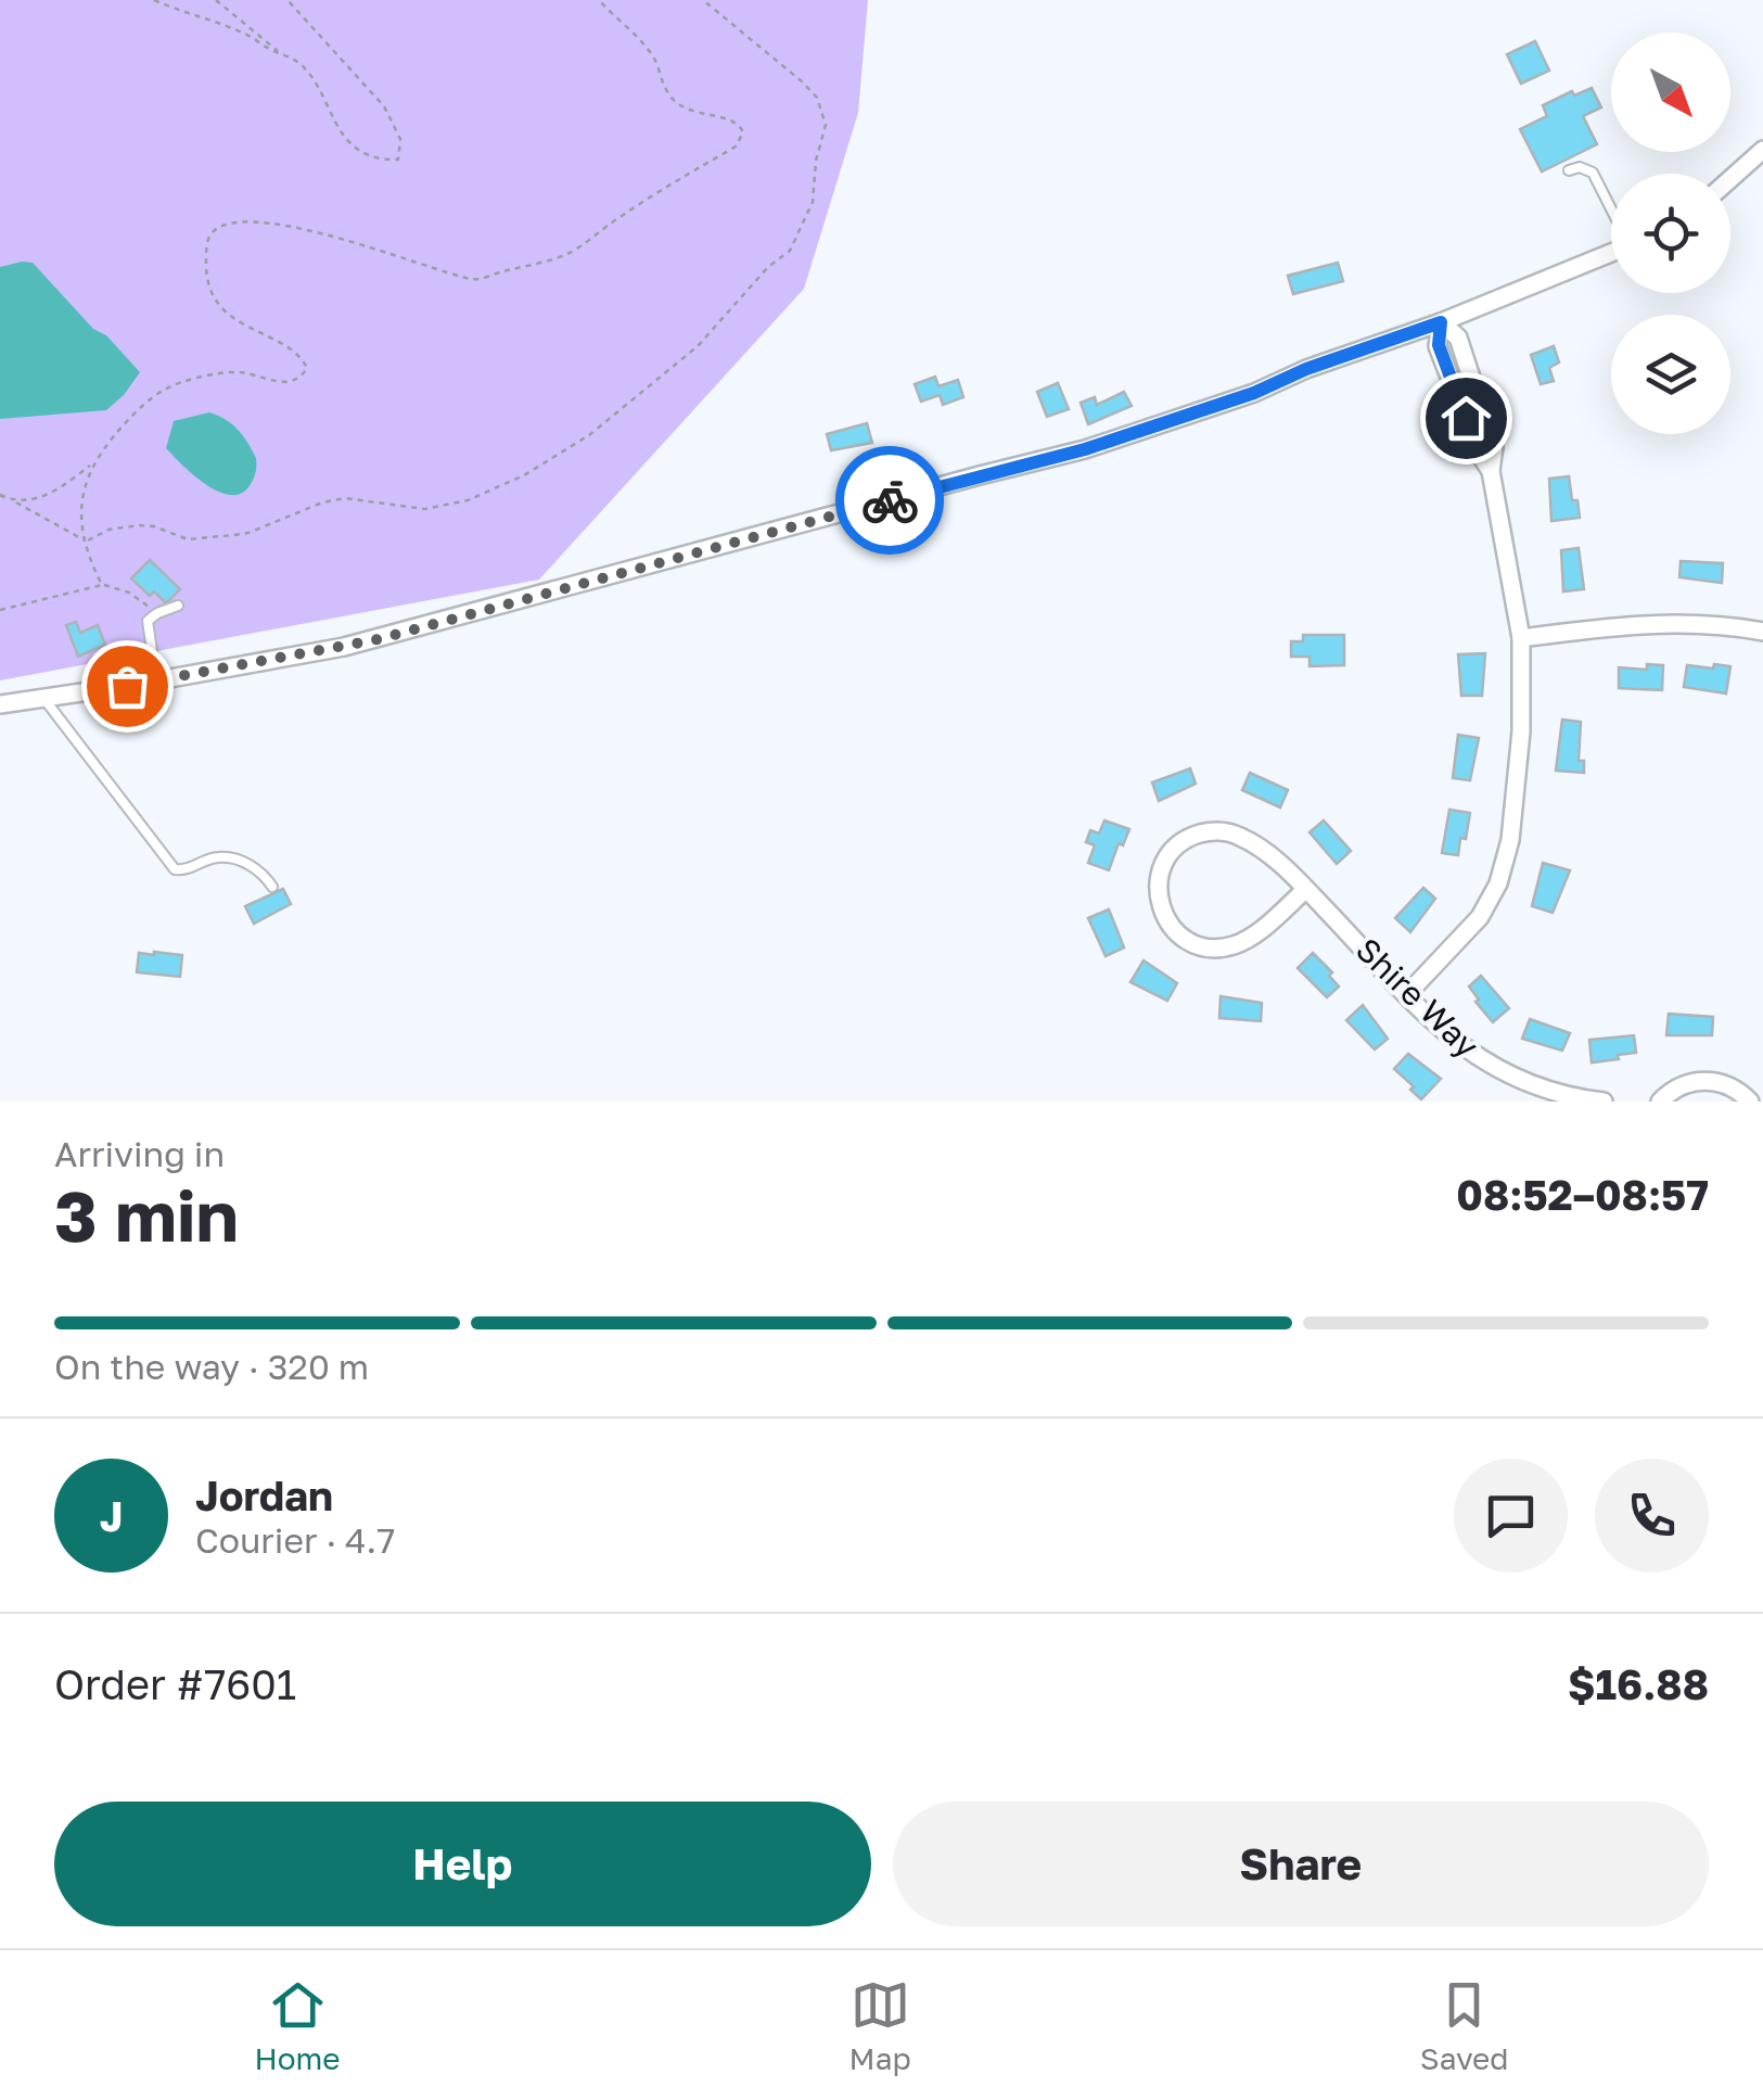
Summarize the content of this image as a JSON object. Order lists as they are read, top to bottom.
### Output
{
  "streets": {
    "street": ["Shire Way"]
  },
  "north": "bottom right",
  "page": {
    "heading": ["3 min", "Arriving in", "08:52–08:57"],
    "panel": [
      "Jordan",
      "Courier · 4.7",
      "Order #7601",
      "$16.88"
    ],
    "bar": "On the way · 320 m",
    "round": "J",
    "buttons": ["Help", "Share"],
    "tabs": ["Home", "Map", "Saved"]
  }
}
